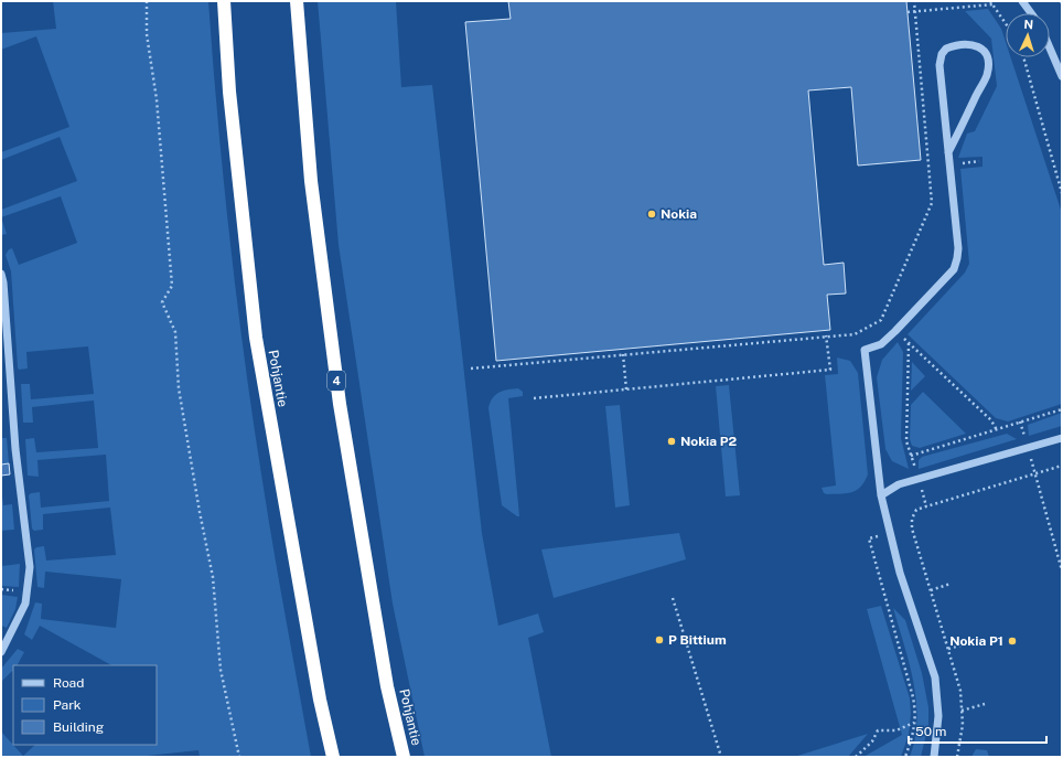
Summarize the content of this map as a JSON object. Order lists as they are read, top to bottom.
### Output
{
  "streets": {
    "highway": ["Pohjantie", "4"]
  },
  "places": [
    "Nokia",
    "Nokia P2",
    "P Bittium",
    "Nokia P1"
  ],
  "legend": ["Road", "Park", "Building"],
  "scale_bar": "50 m",
  "north": "top"
}
